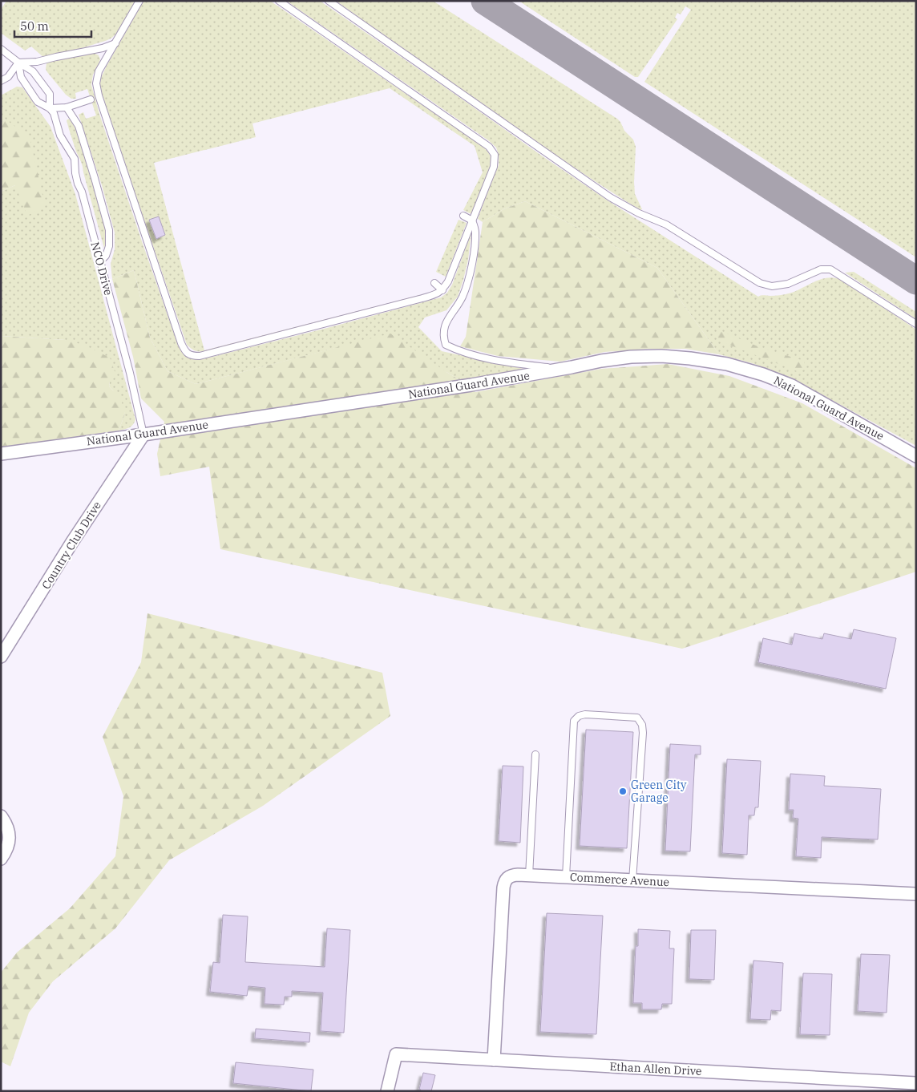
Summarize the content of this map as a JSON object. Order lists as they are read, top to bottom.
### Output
{
  "streets": {
    "street": [
      "National Guard Avenue",
      "Country Club Drive",
      "Commerce Avenue",
      "Ethan Allen Drive"
    ],
    "lane": ["NCO Drive"]
  },
  "crossings": [
    ["NCO Drive", "National Guard Avenue"],
    ["NCO Drive", "Country Club Drive"],
    ["National Guard Avenue", "Country Club Drive"],
    ["Commerce Avenue", "Ethan Allen Drive"]
  ],
  "places": ["Green City Garage"],
  "scale_bar": "50 m"
}
